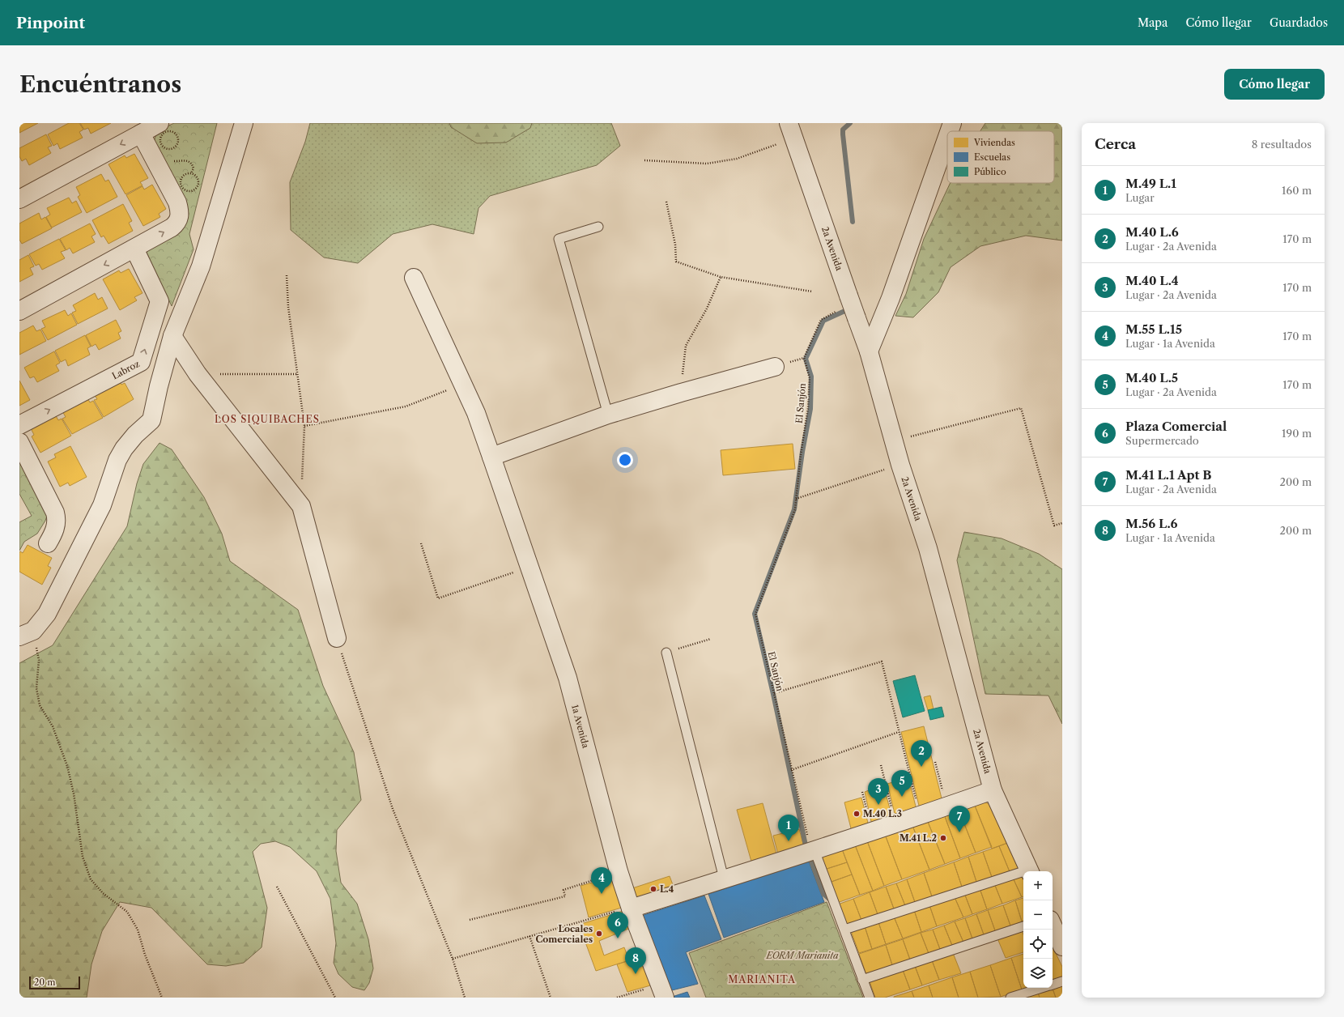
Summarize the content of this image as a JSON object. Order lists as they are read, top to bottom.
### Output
{
  "streets": {
    "street": ["2a Avenida", "Labroz", "1a Avenida"],
    "path": ["El Sanjón"]
  },
  "districts": ["LOS SIQUIBACHES", "MARIANITA"],
  "parks": ["EORM Marianita"],
  "places": [
    "M.40 L.3",
    "M.41 L.2",
    "L.4",
    "Locales Comerciales"
  ],
  "legend": ["Viviendas", "Escuelas", "Público"],
  "scale_bar": "20 m",
  "page": {
    "header": "Pinpoint",
    "nav": ["Mapa", "Cómo llegar", "Guardados"],
    "buttons": "Cómo llegar",
    "title": "Encuéntranos",
    "heading": ["Cerca", "8 resultados"],
    "list": [
      {
        "mark": "1",
        "name": "M.49 L.1",
        "note": "Lugar",
        "value": "160 m"
      },
      {
        "mark": "2",
        "name": "M.40 L.6",
        "note": "Lugar · 2a Avenida",
        "value": "170 m"
      },
      {
        "mark": "3",
        "name": "M.40 L.4",
        "note": "Lugar · 2a Avenida",
        "value": "170 m"
      },
      {
        "mark": "4",
        "name": "M.55 L.15",
        "note": "Lugar · 1a Avenida",
        "value": "170 m"
      },
      {
        "mark": "5",
        "name": "M.40 L.5",
        "note": "Lugar · 2a Avenida",
        "value": "170 m"
      },
      {
        "mark": "6",
        "name": "Plaza Comercial",
        "note": "Supermercado",
        "value": "190 m"
      },
      {
        "mark": "7",
        "name": "M.41 L.1 Apt B",
        "note": "Lugar · 2a Avenida",
        "value": "200 m"
      },
      {
        "mark": "8",
        "name": "M.56 L.6",
        "note": "Lugar · 1a Avenida",
        "value": "200 m"
      }
    ],
    "pins": [
      "2",
      "5",
      "3",
      "7",
      "1",
      "4",
      "6",
      "8"
    ],
    "map_buttons": ["+", "−"],
    "scale": "20 m"
  }
}
